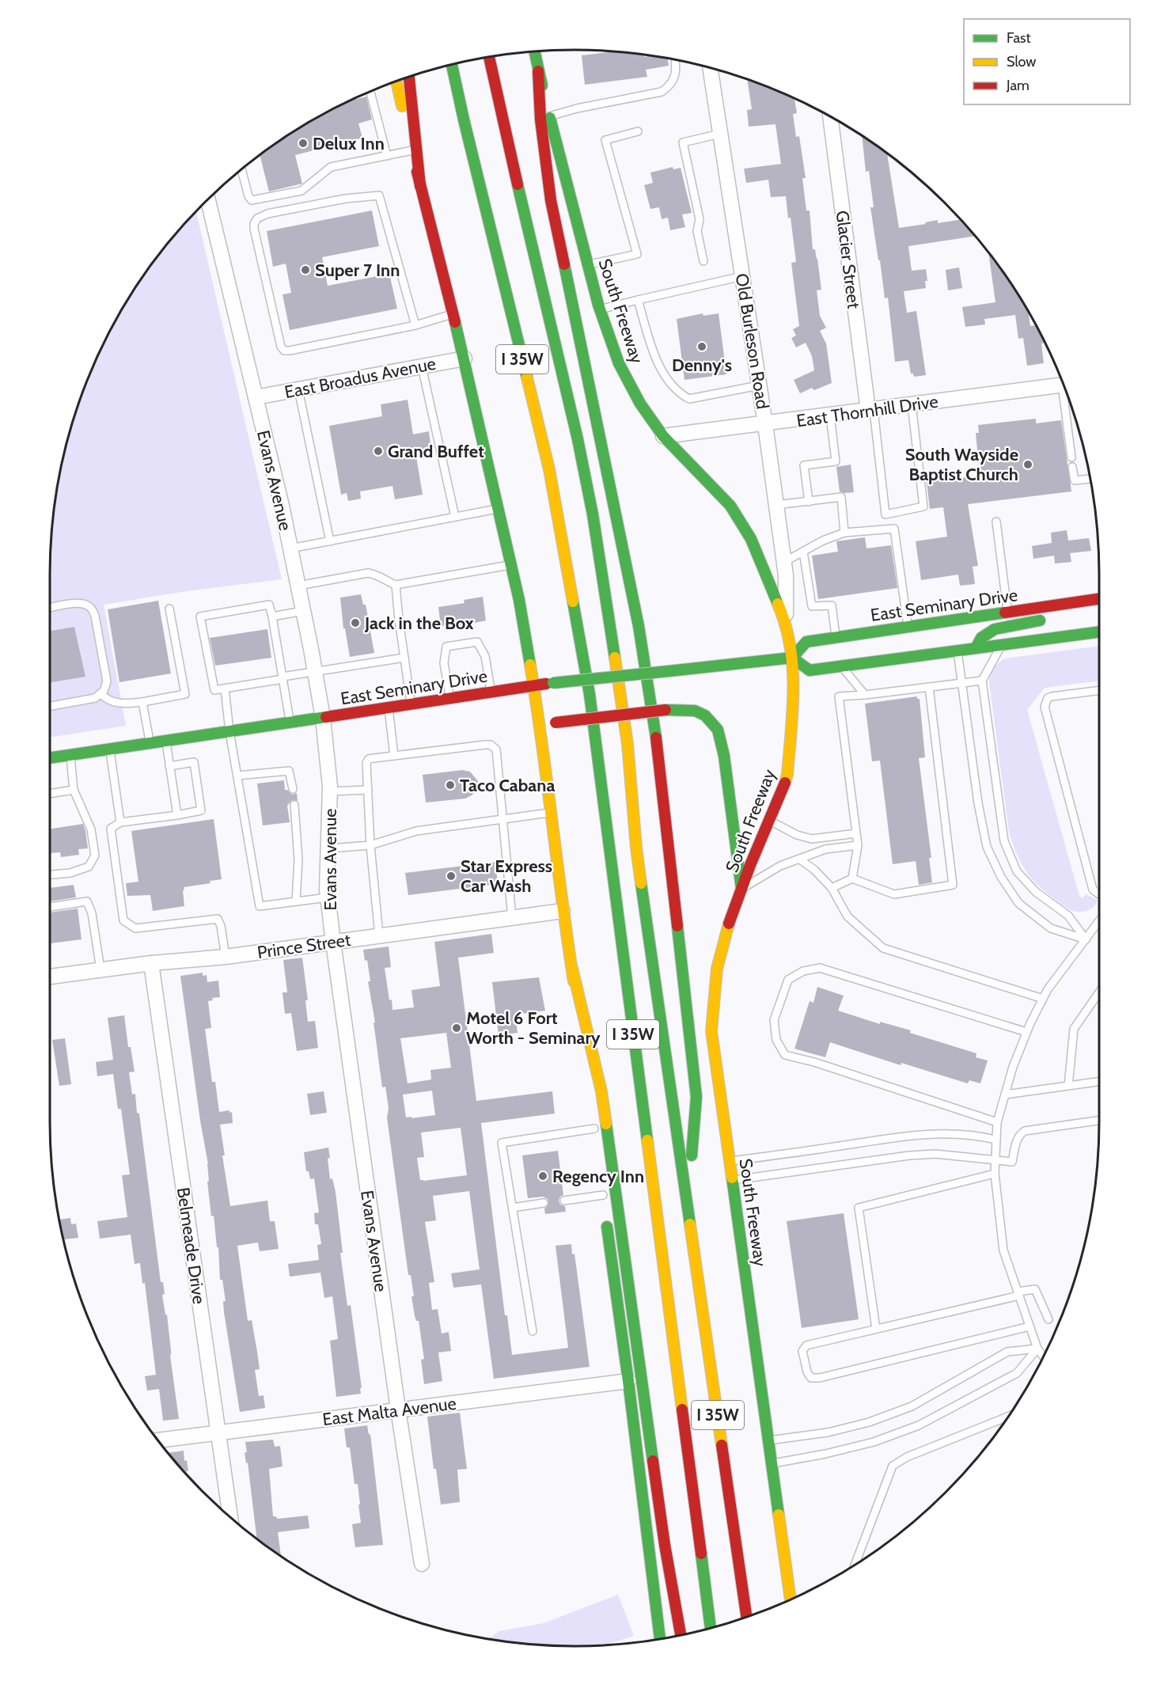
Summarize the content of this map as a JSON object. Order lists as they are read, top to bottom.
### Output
{
  "streets": {
    "main road": ["South Freeway", "I 35W", "East Seminary Drive"],
    "street": [
      "Glacier Street",
      "Old Burleson Road",
      "East Broadus Avenue",
      "East Thornhill Drive",
      "Evans Avenue",
      "Prince Street",
      "Belmeade Drive",
      "East Malta Avenue"
    ]
  },
  "crossings": [
    ["Glacier Street", "East Thornhill Drive"],
    ["South Freeway", "Old Burleson Road"],
    ["South Freeway", "East Thornhill Drive"],
    ["South Freeway", "East Seminary Drive"],
    ["Old Burleson Road", "East Thornhill Drive"],
    ["East Broadus Avenue", "Evans Avenue"],
    ["Evans Avenue", "East Seminary Drive"],
    ["Evans Avenue", "Prince Street"],
    ["Evans Avenue", "East Malta Avenue"],
    ["Prince Street", "Belmeade Drive"],
    ["Belmeade Drive", "East Malta Avenue"]
  ],
  "places": [
    "Delux Inn",
    "Super 7 Inn",
    "Denny's",
    "Grand Buffet",
    "South Wayside Baptist Church",
    "Jack in the Box",
    "Taco Cabana",
    "Star Express Car Wash",
    "Motel 6 Fort Worth - Seminary",
    "Regency Inn"
  ],
  "legend": ["Fast", "Slow", "Jam"]
}
